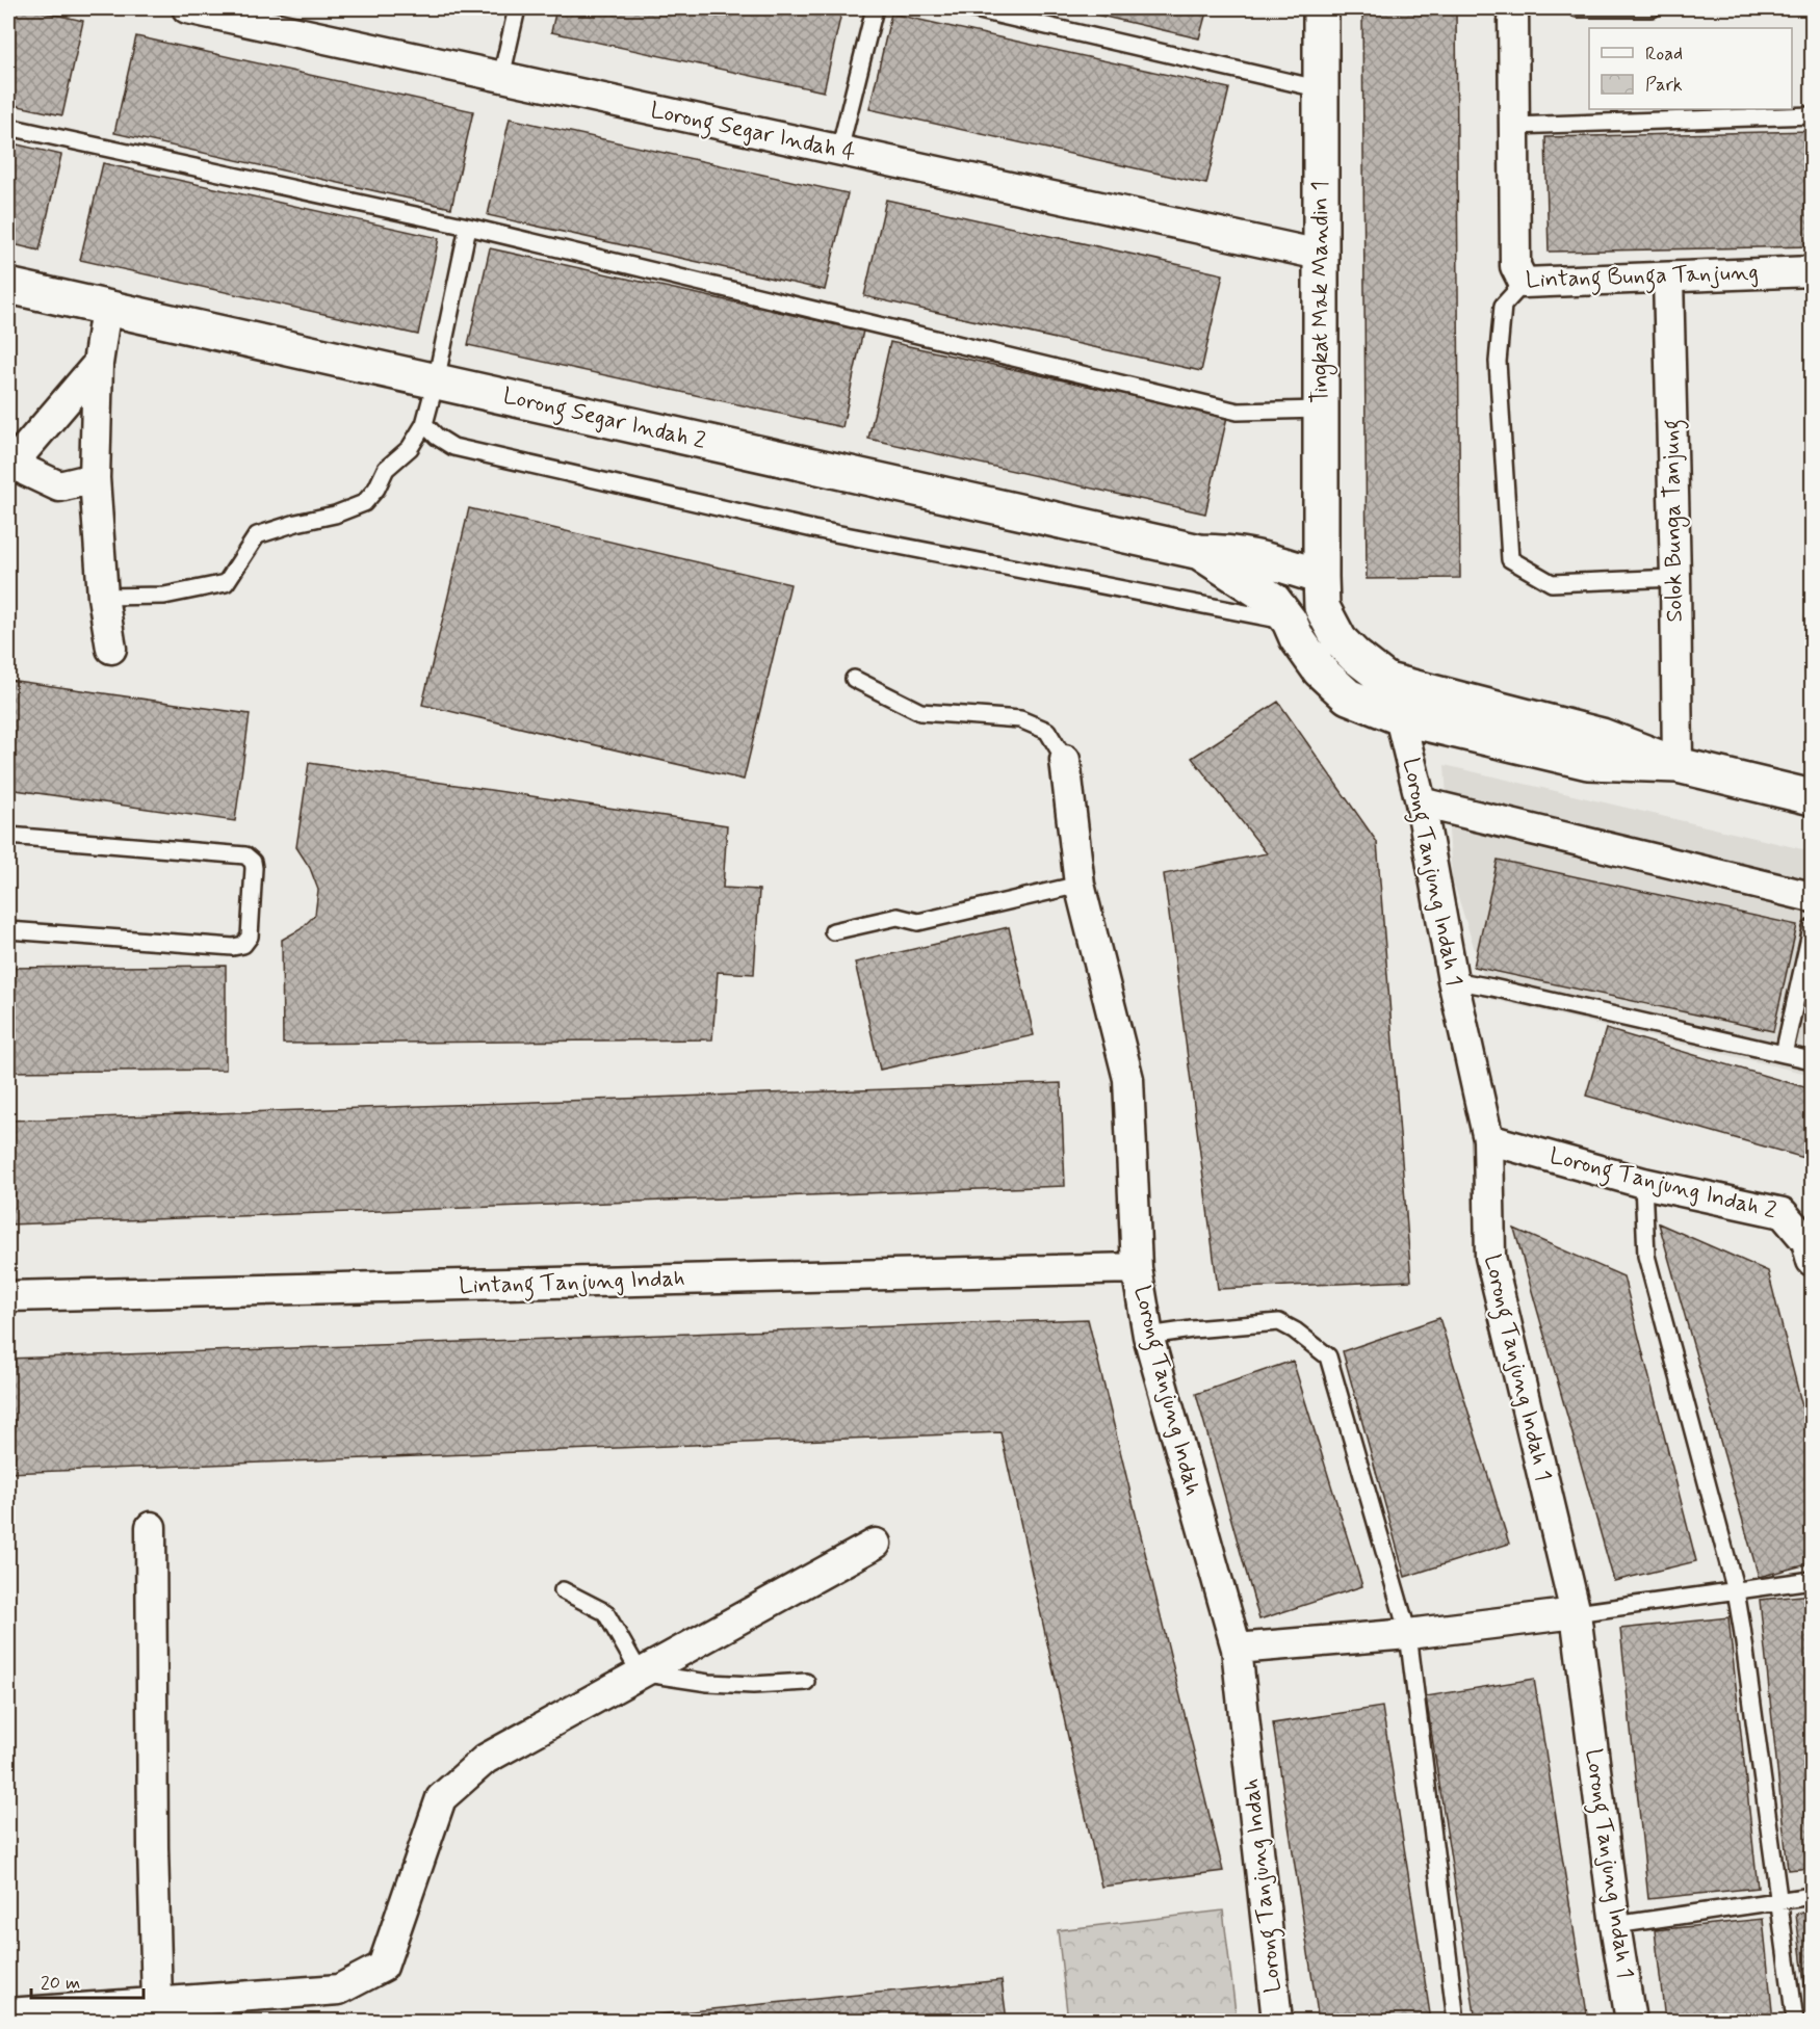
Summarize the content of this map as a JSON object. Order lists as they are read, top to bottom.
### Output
{
  "streets": {
    "street": [
      "Lorong Segar Indah 4",
      "Lintang Bunga Tanjung",
      "Tingkat Mak Mandin 1",
      "Lorong Segar Indah 2",
      "Solok Bunga Tanjung",
      "Lorong Tanjung Indah 1",
      "Lorong Tanjung Indah 2",
      "Lintang Tanjung Indah",
      "Lorong Tanjung Indah"
    ]
  },
  "crossings": [
    ["Lorong Segar Indah 4", "Tingkat Mak Mandin 1"],
    ["Lintang Bunga Tanjung", "Solok Bunga Tanjung"],
    ["Tingkat Mak Mandin 1", "Solok Bunga Tanjung"],
    ["Lorong Tanjung Indah 1", "Lorong Tanjung Indah 2"],
    ["Lintang Tanjung Indah", "Lorong Tanjung Indah"]
  ],
  "legend": ["Road", "Park"],
  "scale_bar": "20 m"
}
